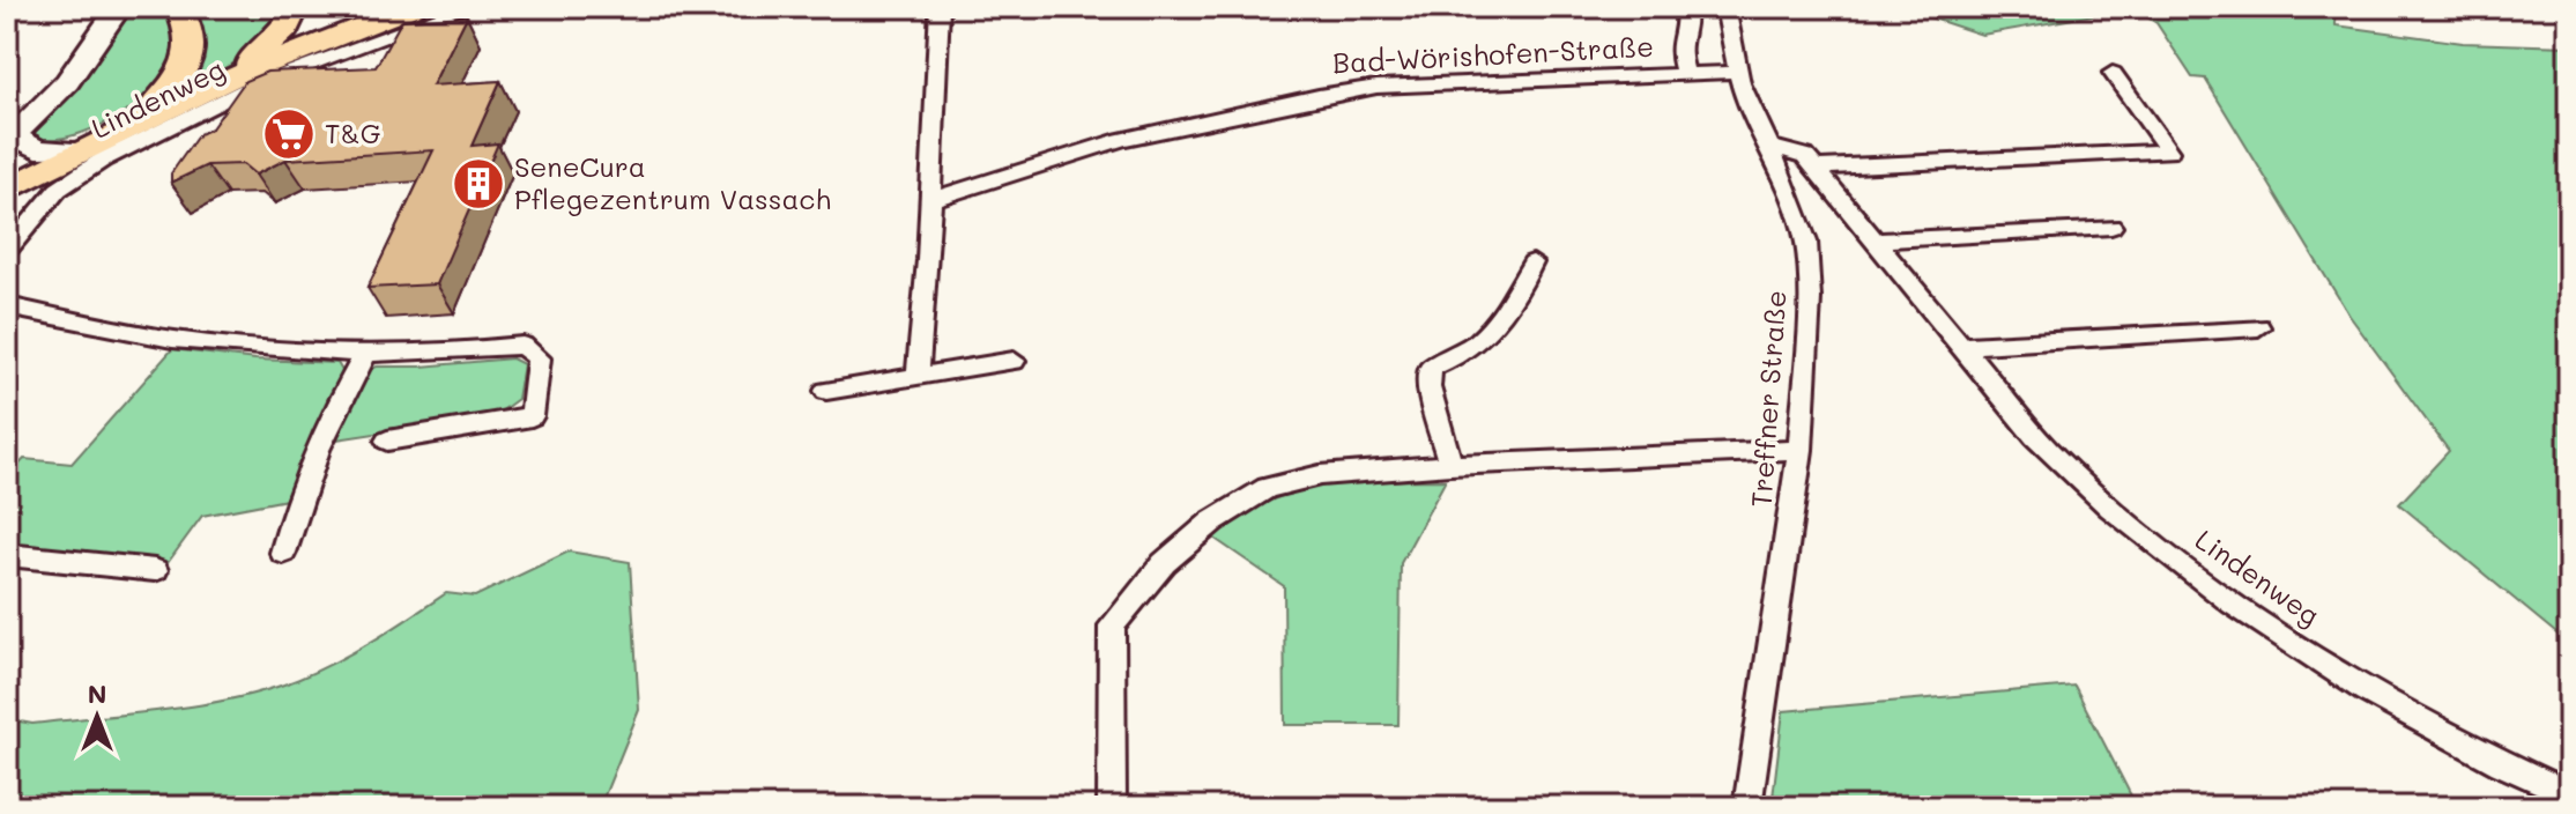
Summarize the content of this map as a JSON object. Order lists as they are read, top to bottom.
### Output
{
  "streets": {
    "street": ["Bad-Wörishofen-Straße", "Lindenweg", "Treffner Straße"]
  },
  "crossings": [
    ["Lindenweg", "Treffner Straße"]
  ],
  "places": {
    "supermarket": ["T&G"],
    "building": ["SeneCura Pflegezentrum Vassach"]
  },
  "north": "top"
}
